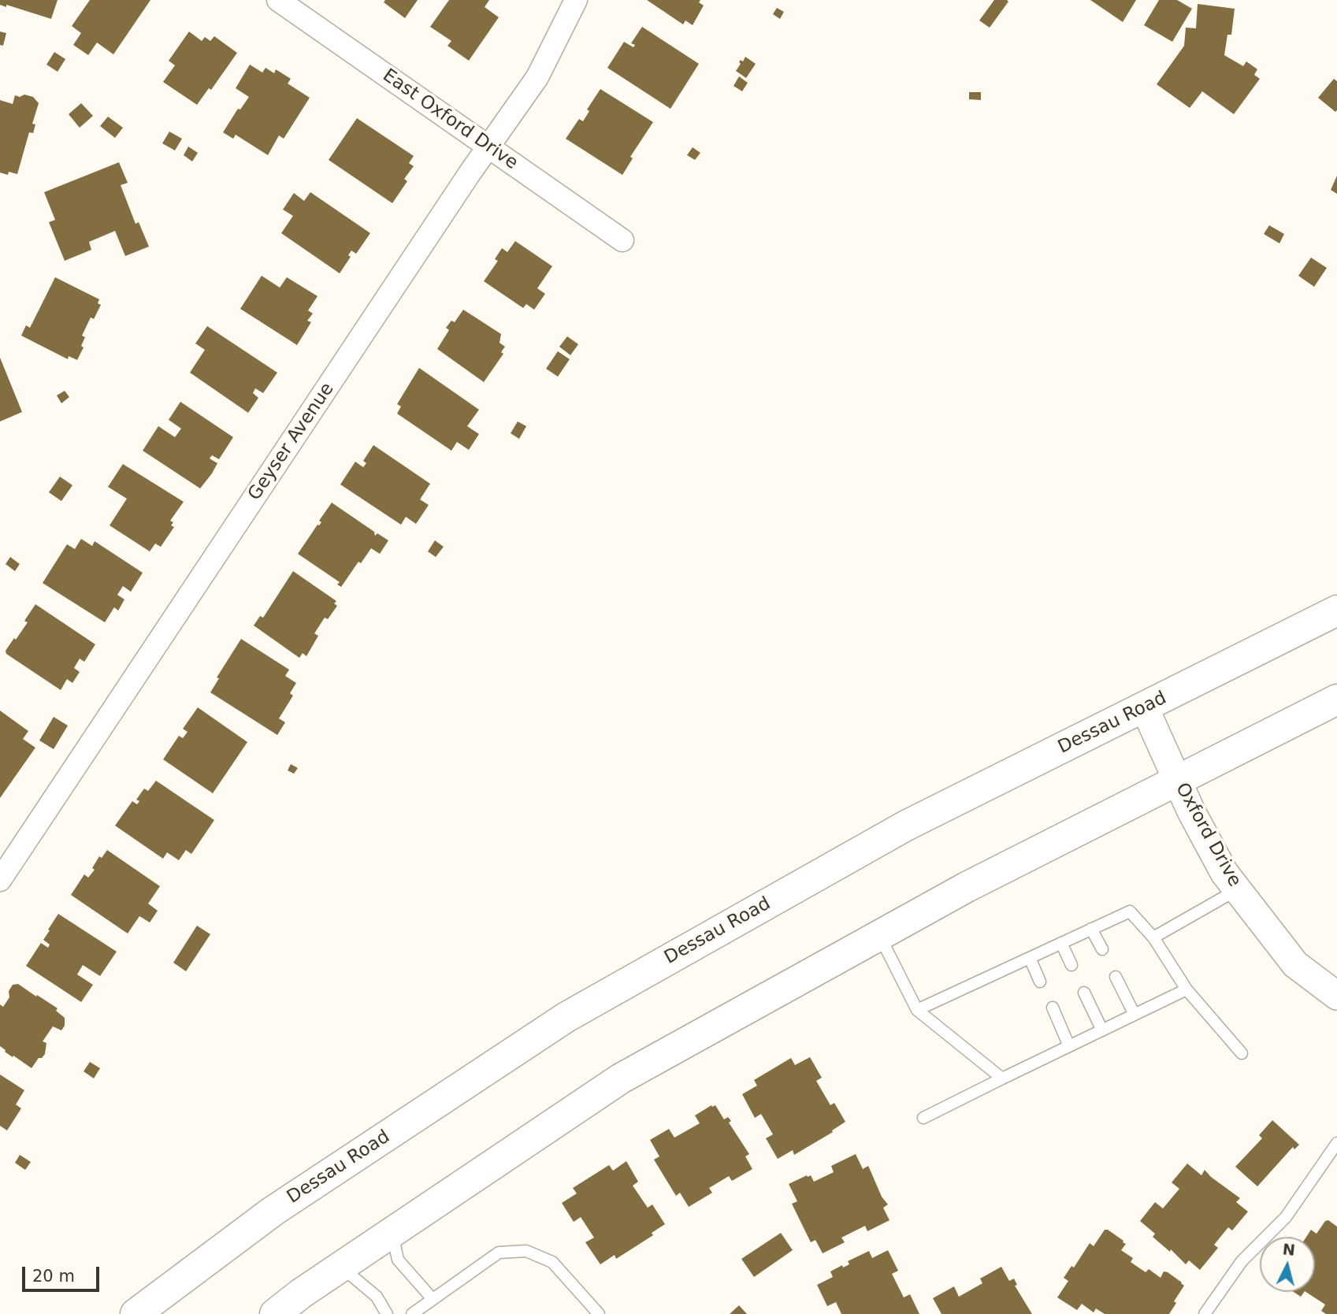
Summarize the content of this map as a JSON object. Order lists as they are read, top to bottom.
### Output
{
  "streets": {
    "main road": ["Dessau Road"],
    "street": ["East Oxford Drive", "Geyser Avenue", "Oxford Drive"]
  },
  "crossings": [
    ["East Oxford Drive", "Geyser Avenue"],
    ["Dessau Road", "Oxford Drive"]
  ],
  "scale_bar": "20 m",
  "north": "top"
}
